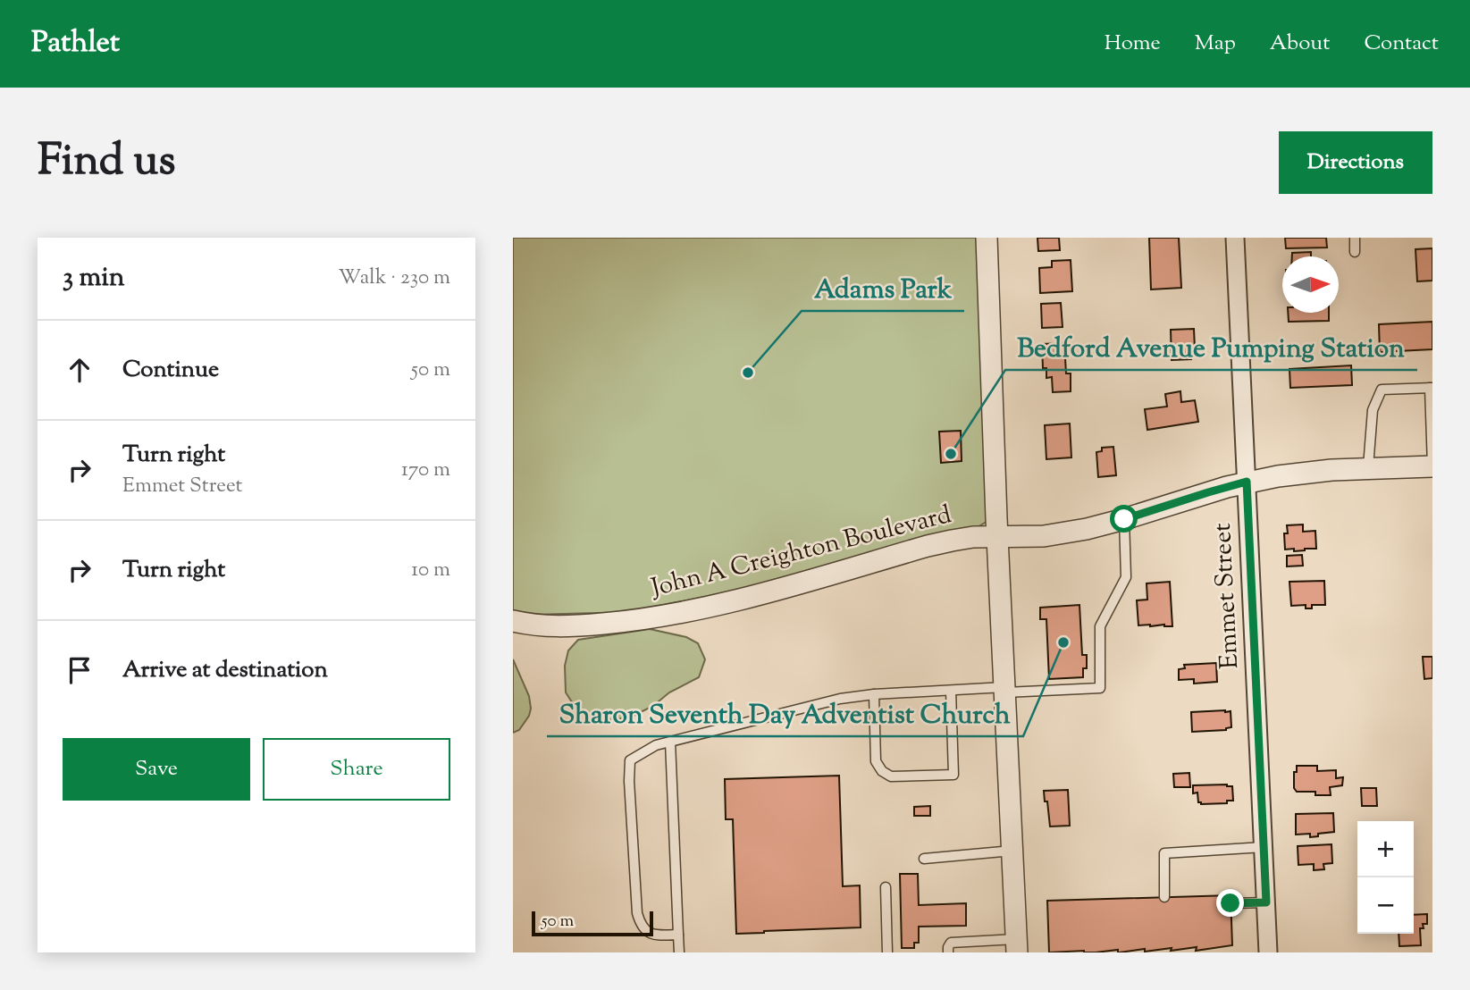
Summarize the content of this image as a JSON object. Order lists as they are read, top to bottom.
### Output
{
  "streets": {
    "street": ["John A Creighton Boulevard", "Emmet Street"]
  },
  "crossings": [
    ["John A Creighton Boulevard", "Emmet Street"]
  ],
  "places": ["Adams Park", "Bedford Avenue Pumping Station", "Sharon Seventh Day Adventist Church"],
  "scale_bar": "50 m",
  "north": "right",
  "page": {
    "header": "Pathlet",
    "nav": [
      "Home",
      "Map",
      "About",
      "Contact"
    ],
    "title": "Find us",
    "buttons": [
      "Directions",
      ["Save", "Share"]
    ],
    "heading": ["3 min", "Walk · 230 m"],
    "list": [
      ["Continue", "50 m"],
      ["Turn right", "Emmet Street", "170 m"],
      ["Turn right", "10 m"],
      "Arrive at destination"
    ],
    "map_buttons": ["+", "−"],
    "scale": "50 m"
  }
}
